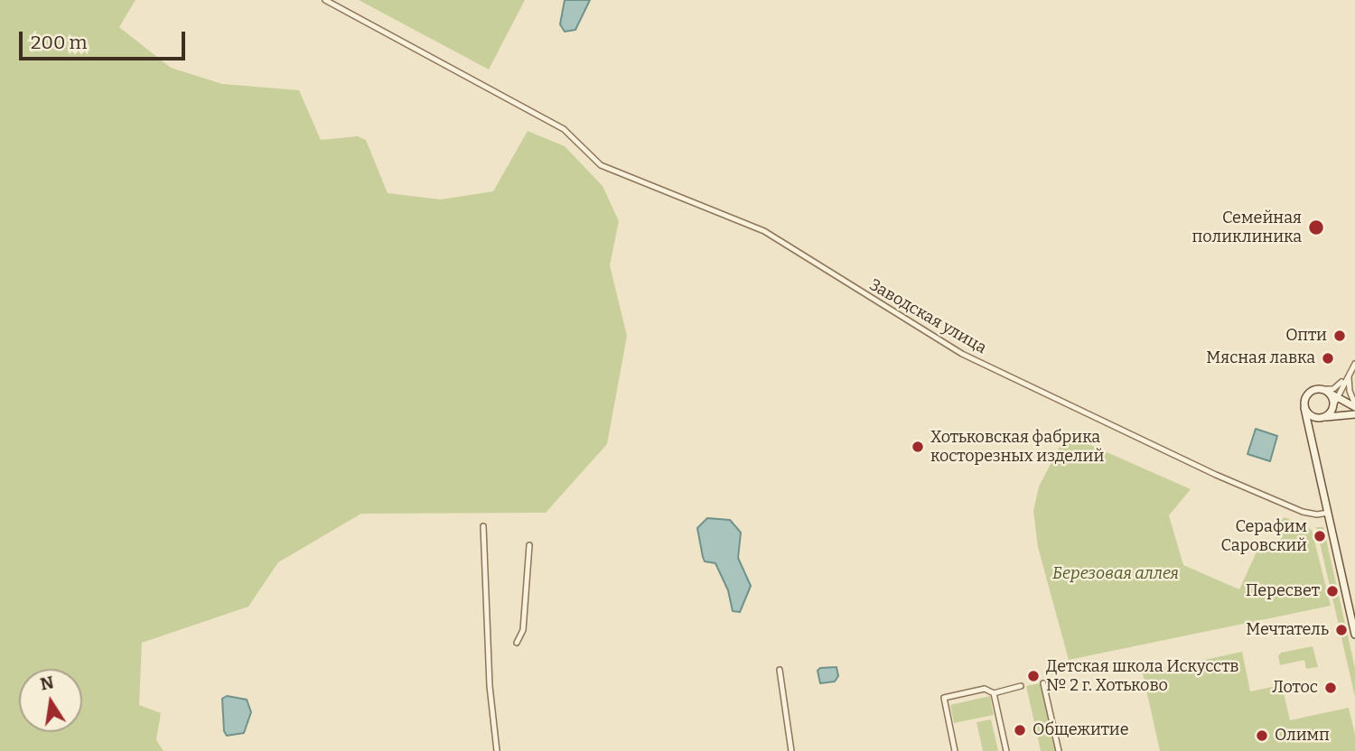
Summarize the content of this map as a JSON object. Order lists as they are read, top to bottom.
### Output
{
  "streets": {
    "street": ["Заводская улица"]
  },
  "parks": ["Березовая аллея"],
  "places": [
    "Семейная поликлиника",
    "Опти",
    "Мясная лавка",
    "Хотьковская фабрика косторезных изделий",
    "Серафим Саровский",
    "Пересвет",
    "Мечтатель",
    "Детская школа Искусств № 2 г. Хотьково",
    "Лотос",
    "Общежитие",
    "Олимп"
  ],
  "scale_bar": "200 m",
  "north": "top"
}
